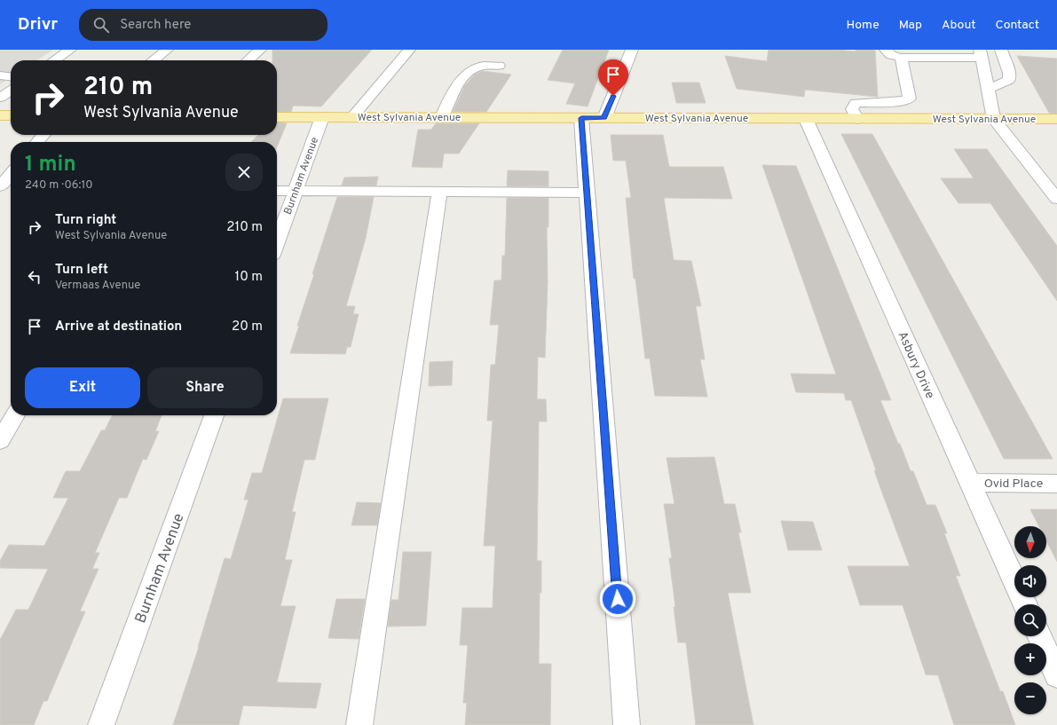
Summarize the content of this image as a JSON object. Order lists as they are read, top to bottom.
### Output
{
  "streets": {
    "main road": ["West Sylvania Avenue"],
    "street": ["Burnham Avenue", "Asbury Drive", "Ovid Place"]
  },
  "crossings": [
    ["West Sylvania Avenue", "Burnham Avenue"],
    ["West Sylvania Avenue", "Asbury Drive"],
    ["Asbury Drive", "Ovid Place"]
  ],
  "north": "bottom",
  "page": {
    "header": "Drivr",
    "search": "Search here",
    "nav": [
      "Home",
      "Map",
      "About",
      "Contact"
    ],
    "turn": ["210 m", "West Sylvania Avenue"],
    "heading": ["1 min", "240 m · 06:10"],
    "list": [
      {
        "name": "Turn right",
        "note": "West Sylvania Avenue",
        "value": "210 m"
      },
      {
        "name": "Turn left",
        "note": "Vermaas Avenue",
        "value": "10 m"
      },
      {
        "name": "Arrive at destination",
        "value": "20 m"
      }
    ],
    "buttons": ["Exit", "Share"],
    "map_buttons": ["+", "−"]
  }
}
